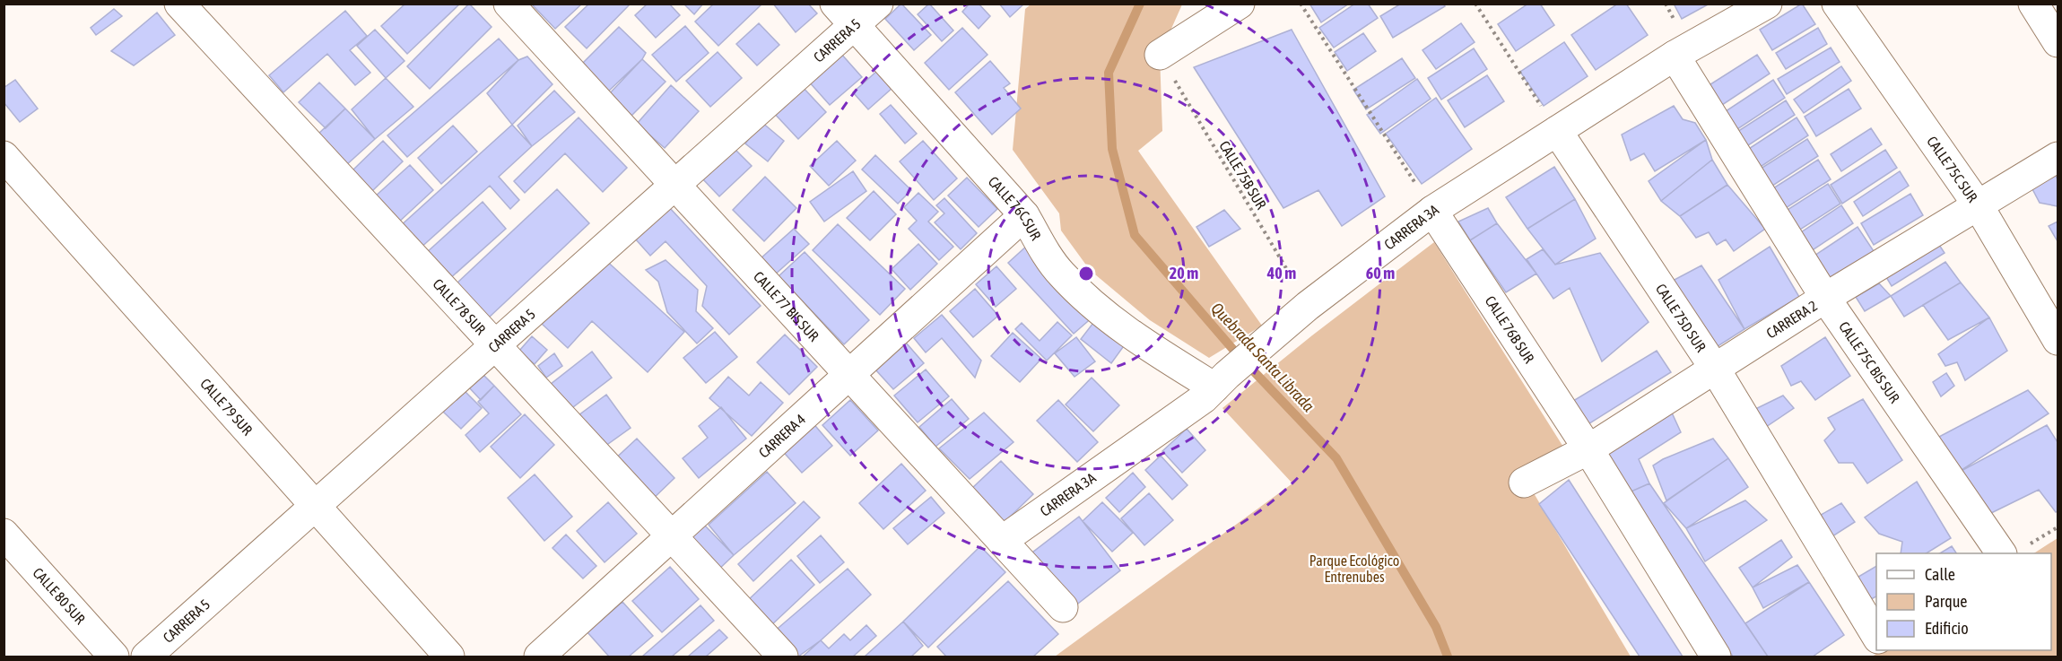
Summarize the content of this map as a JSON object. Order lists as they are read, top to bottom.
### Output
{
  "streets": {
    "street": [
      "CARRERA 5",
      "CALLE 75C SUR",
      "CALLE 76C SUR",
      "CARRERA 3A",
      "CALLE 77 BIS SUR",
      "CALLE 78 SUR",
      "CALLE 75D SUR",
      "CARRERA 2",
      "CALLE 76B SUR",
      "CALLE 75C BIS SUR",
      "CALLE 79 SUR",
      "CARRERA 4",
      "CALLE 80 SUR"
    ],
    "path": ["CALLE 75B SUR"]
  },
  "crossings": [
    ["CARRERA 5", "CALLE 76C SUR"],
    ["CARRERA 5", "CALLE 77 BIS SUR"],
    ["CARRERA 5", "CALLE 78 SUR"],
    ["CARRERA 5", "CALLE 79 SUR"],
    ["CALLE 75C SUR", "CARRERA 2"],
    ["CALLE 75B SUR", "CARRERA 3A"],
    ["CALLE 76C SUR", "CARRERA 3A"],
    ["CALLE 76C SUR", "CARRERA 4"],
    ["CARRERA 3A", "CALLE 77 BIS SUR"],
    ["CARRERA 3A", "CALLE 75D SUR"],
    ["CARRERA 3A", "CALLE 76B SUR"],
    ["CARRERA 3A", "CALLE 75C BIS SUR"],
    ["CALLE 77 BIS SUR", "CARRERA 4"],
    ["CALLE 78 SUR", "CARRERA 4"],
    ["CALLE 75D SUR", "CARRERA 2"],
    ["CARRERA 2", "CALLE 76B SUR"],
    ["CARRERA 2", "CALLE 75C BIS SUR"]
  ],
  "water": ["Quebrada Santa Librada"],
  "parks": ["Parque Ecológico Entrenubes"],
  "legend": ["Calle", "Parque", "Edificio"],
  "rings": ["20 m", "40 m", "60 m"]
}
